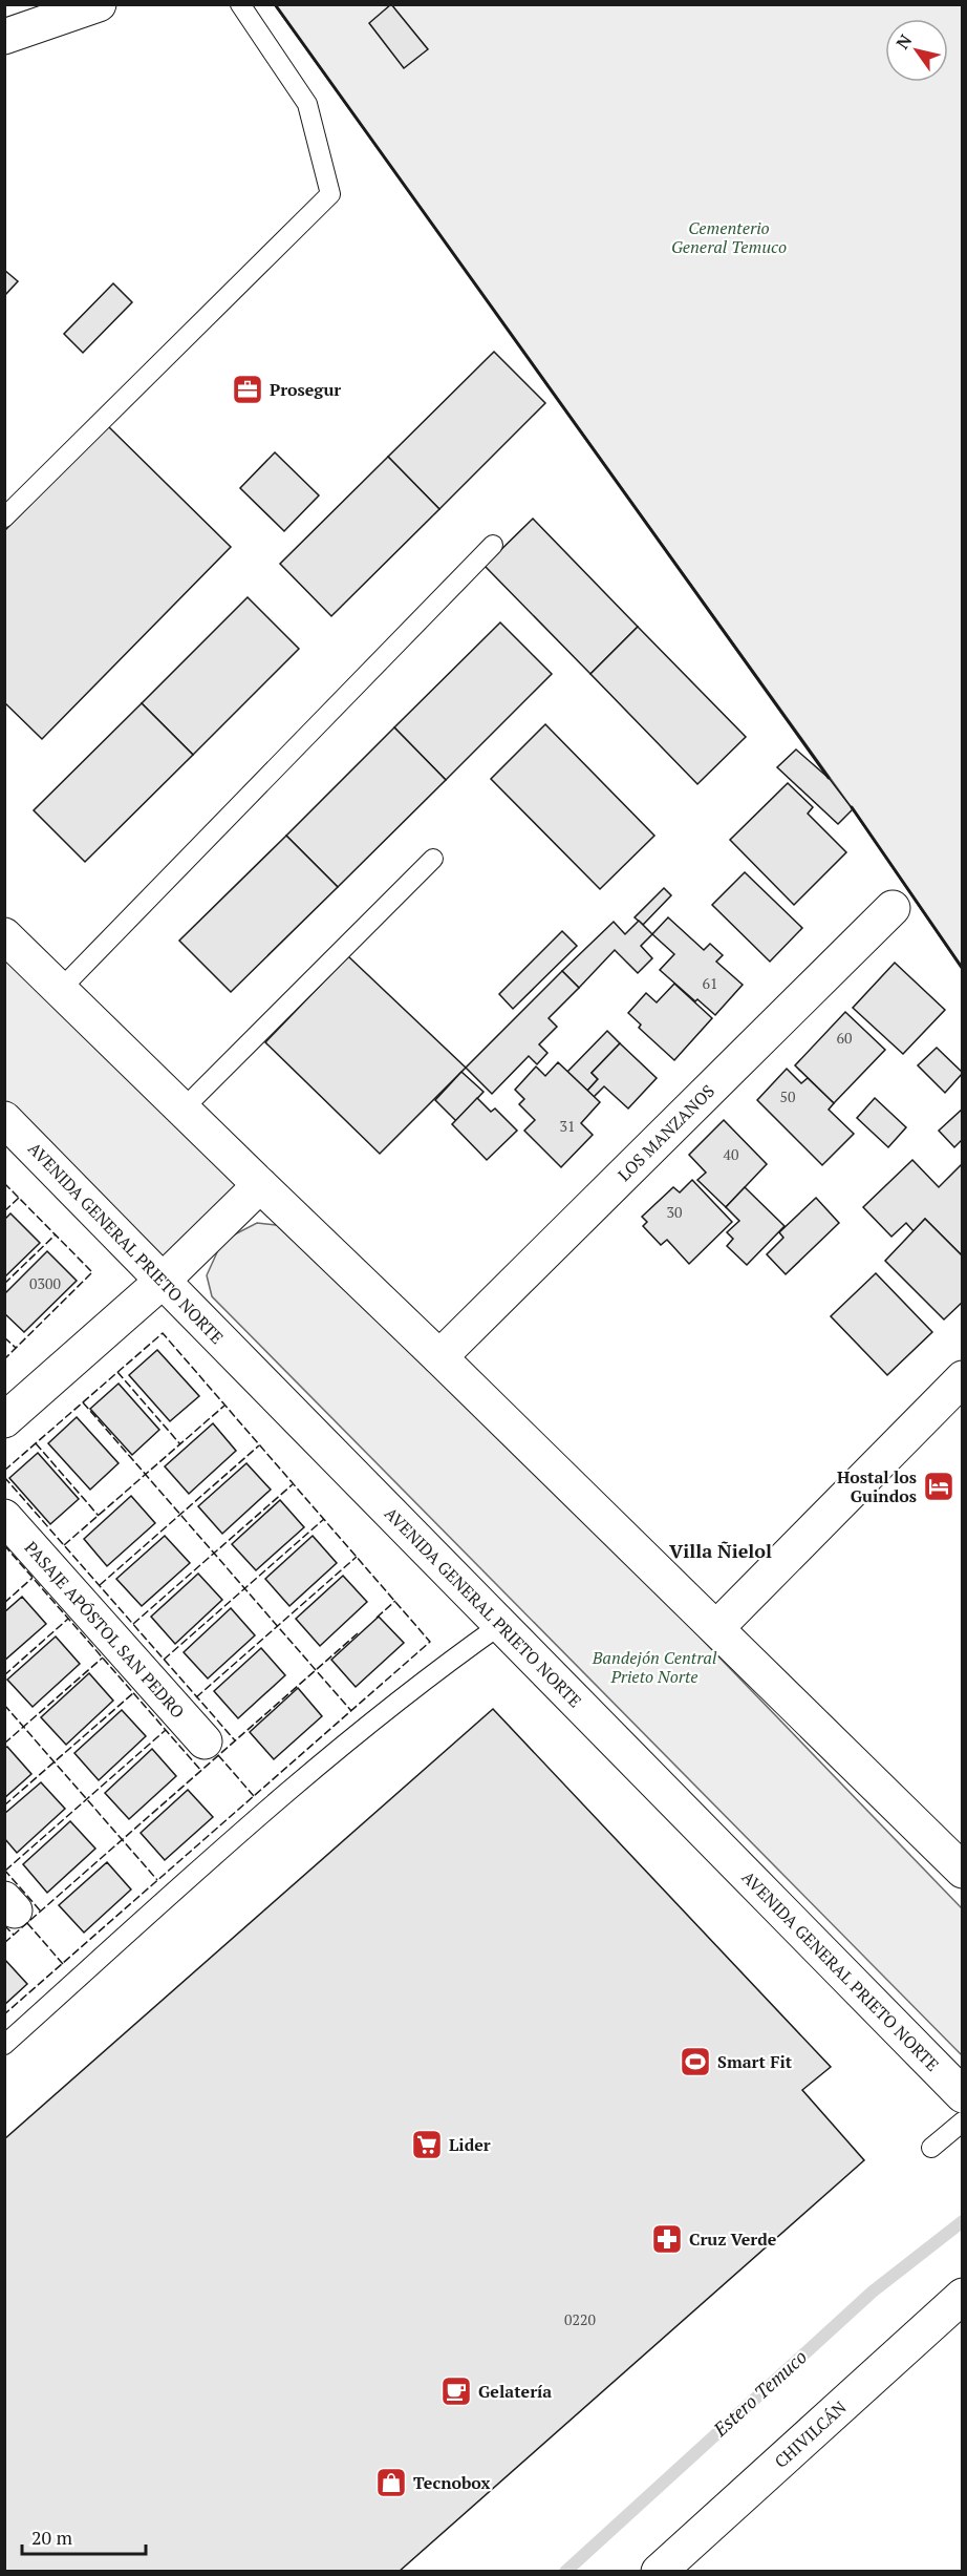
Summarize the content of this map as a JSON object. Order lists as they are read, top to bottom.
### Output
{
  "streets": {
    "street": [
      "LOS MANZANOS",
      "AVENIDA GENERAL PRIETO NORTE",
      "PASAJE APÓSTOL SAN PEDRO",
      "CHIVILCÁN"
    ]
  },
  "districts": ["Villa Ñielol"],
  "water": ["Estero Temuco"],
  "parks": ["Cementerio General Temuco", "Bandejón Central Prieto Norte"],
  "places": {
    "office": ["Prosegur"],
    "hotel": ["Hostal los Guindos"],
    "sports": ["Smart Fit"],
    "supermarket": ["Lider"],
    "pharmacy": ["Cruz Verde"],
    "cafe": ["Gelatería"],
    "shop": ["Tecnobox"]
  },
  "house_numbers": [
    "61",
    "60",
    "50",
    "31",
    "40",
    "30",
    "0300",
    "0220"
  ],
  "scale_bar": "20 m",
  "north": "top left"
}
